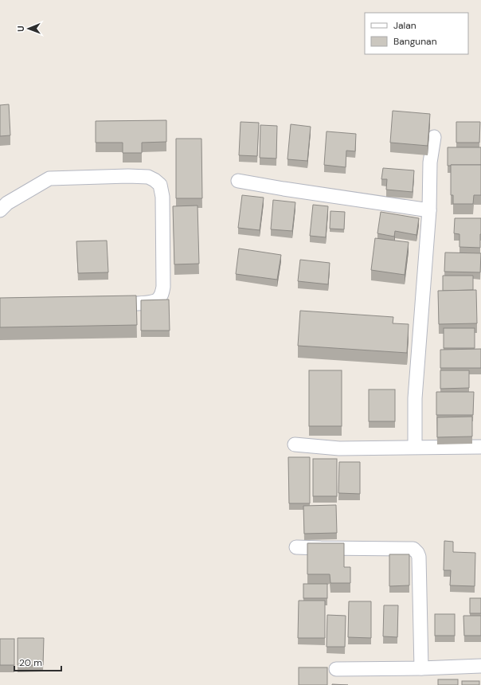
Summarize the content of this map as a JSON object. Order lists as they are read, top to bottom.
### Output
{
  "legend": ["Jalan", "Bangunan"],
  "scale_bar": "20 m",
  "north": "left"
}
